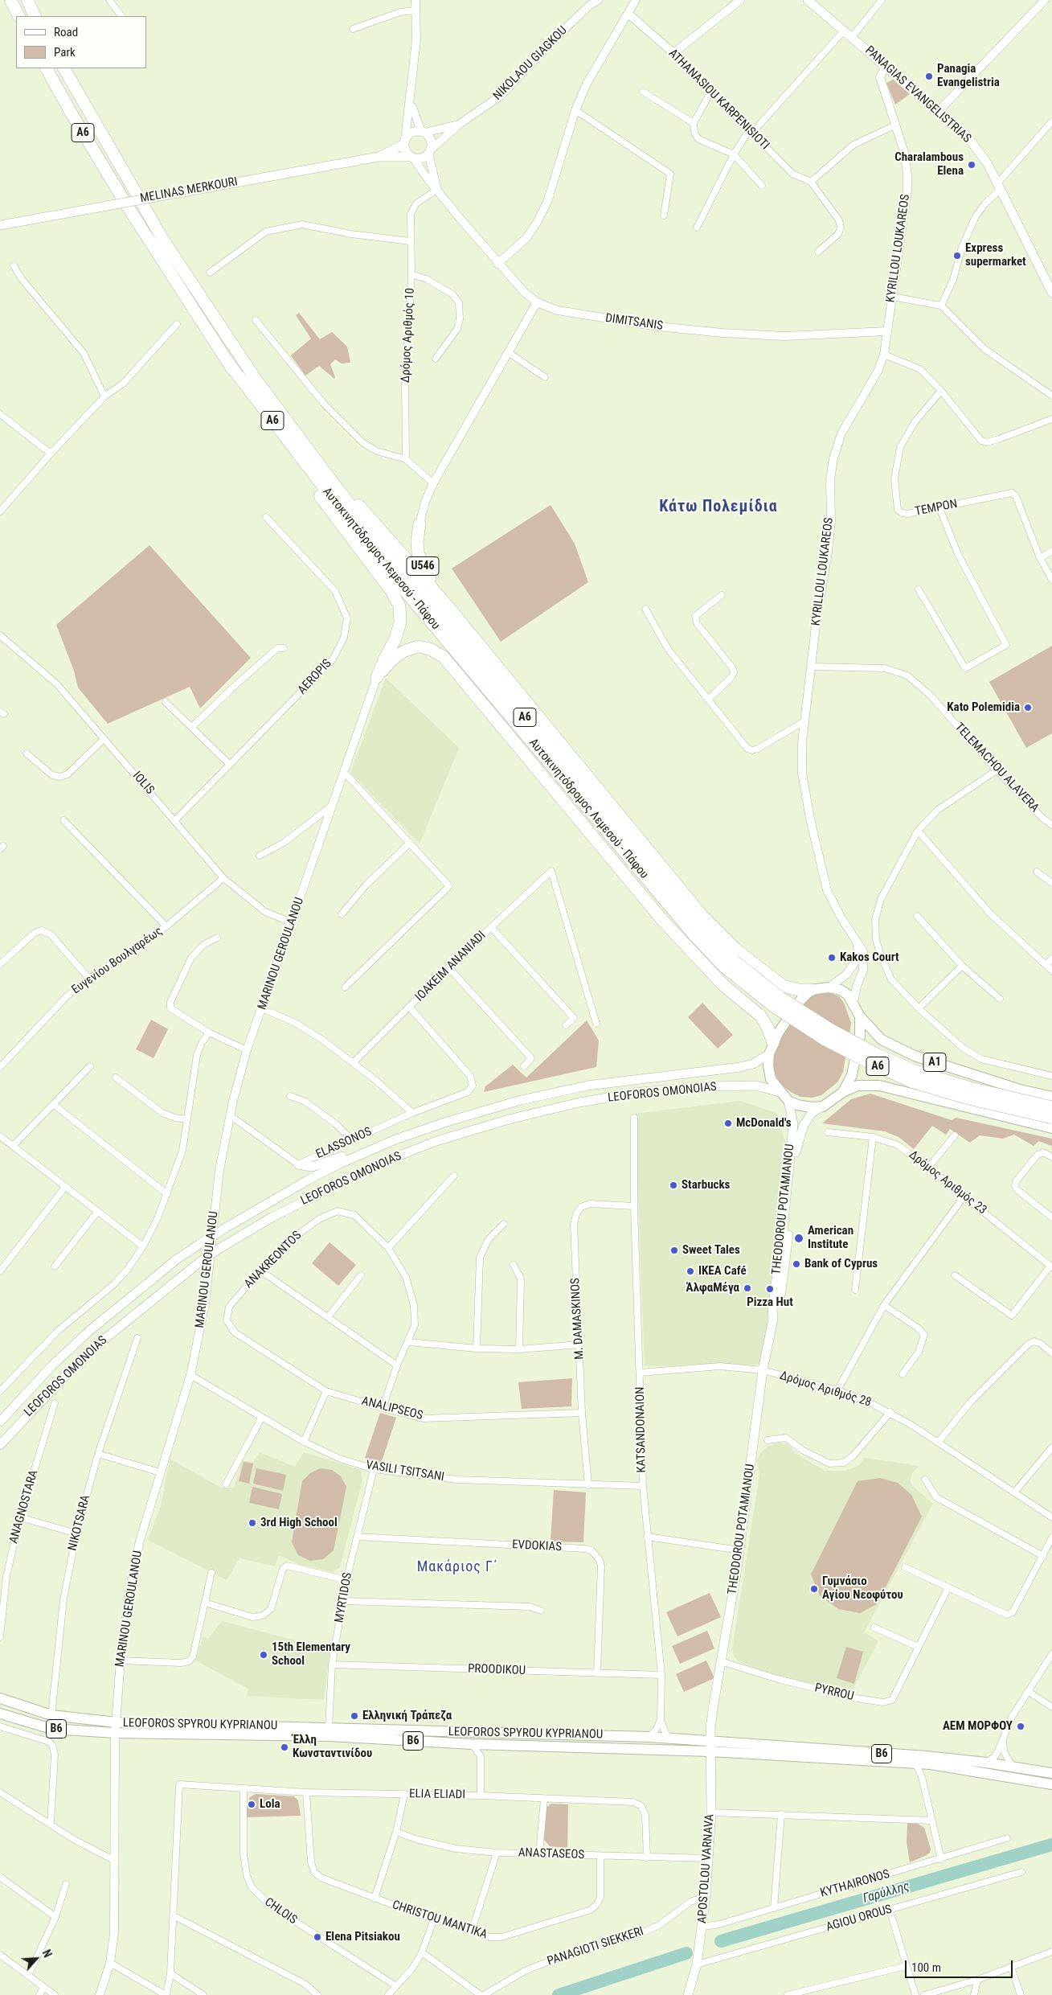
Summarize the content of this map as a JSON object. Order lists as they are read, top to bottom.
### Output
{
  "streets": {
    "highway": ["A6", "Αυτοκινητόδρομος Λεμεσού - Πάφου", "U546"],
    "main road": [
      "PANAGIAS EVANGELISTRIAS",
      "MELINAS MERKOURI",
      "A1",
      "LEOFOROS OMONOIAS",
      "THEODOROU POTAMIANOU",
      "LEOFOROS SPYROU KYPRIANOU",
      "B6",
      "APOSTOLOU VARNAVA"
    ],
    "street": [
      "NIKOLAOU GIAGKOU",
      "ATHANASIOU KARPENISIOTI",
      "KYRILLOU LOUKAREOS",
      "DIMITSANIS",
      "Δρόμος Αριθμός 10",
      "TEMPON",
      "AEROPIS",
      "TELEMACHOU ALAVERA",
      "IOLIS",
      "MARINOU GEROULANOU",
      "Ευγενίου Βουλγαρέως",
      "IOAKEIM ANANIADI",
      "ELASSONOS",
      "Δρόμος Αριθμός 23",
      "ANAKREONTOS",
      "M. DAMASKINOS",
      "Δρόμος Αριθμός 28",
      "ANALIPSEOS",
      "KATSANDONAION",
      "VASILI TSITSANI",
      "ANAGNOSTARA",
      "NIKOTSARA",
      "EVDOKIAS",
      "MYRTIDOS",
      "PROODIKOU",
      "PYRROU",
      "ELIA ELIADI",
      "ANASTASEOS",
      "KYTHAIRONOS",
      "CHLOIS",
      "AGIOU OROUS",
      "CHRISTOU MANTIKA",
      "PANAGIOTI SIEKKERI"
    ]
  },
  "crossings": [
    ["NIKOLAOU GIAGKOU", "MELINAS MERKOURI"],
    ["NIKOLAOU GIAGKOU", "DIMITSANIS"],
    ["PANAGIAS EVANGELISTRIAS", "KYRILLOU LOUKAREOS"],
    ["A6", "Αυτοκινητόδρομος Λεμεσού - Πάφου"],
    ["MELINAS MERKOURI", "DIMITSANIS"],
    ["KYRILLOU LOUKAREOS", "DIMITSANIS"],
    ["KYRILLOU LOUKAREOS", "TELEMACHOU ALAVERA"],
    ["KYRILLOU LOUKAREOS", "A1"],
    ["KYRILLOU LOUKAREOS", "LEOFOROS OMONOIAS"],
    ["KYRILLOU LOUKAREOS", "THEODOROU POTAMIANOU"],
    ["DIMITSANIS", "Δρόμος Αριθμός 10"],
    ["DIMITSANIS", "U546"],
    ["AEROPIS", "IOLIS"],
    ["IOLIS", "MARINOU GEROULANOU"],
    ["IOLIS", "Ευγενίου Βουλγαρέως"],
    ["MARINOU GEROULANOU", "VASILI TSITSANI"],
    ["MARINOU GEROULANOU", "LEOFOROS SPYROU KYPRIANOU"],
    ["IOAKEIM ANANIADI", "ELASSONOS"],
    ["A1", "LEOFOROS OMONOIAS"],
    ["A1", "THEODOROU POTAMIANOU"],
    ["LEOFOROS OMONOIAS", "THEODOROU POTAMIANOU"],
    ["THEODOROU POTAMIANOU", "Δρόμος Αριθμός 28"],
    ["THEODOROU POTAMIANOU", "PYRROU"],
    ["THEODOROU POTAMIANOU", "LEOFOROS SPYROU KYPRIANOU"],
    ["THEODOROU POTAMIANOU", "APOSTOLOU VARNAVA"],
    ["ANAKREONTOS", "ANALIPSEOS"],
    ["M. DAMASKINOS", "ANALIPSEOS"],
    ["M. DAMASKINOS", "KATSANDONAION"],
    ["M. DAMASKINOS", "VASILI TSITSANI"],
    ["Δρόμος Αριθμός 28", "KATSANDONAION"],
    ["KATSANDONAION", "VASILI TSITSANI"],
    ["KATSANDONAION", "PROODIKOU"],
    ["VASILI TSITSANI", "MYRTIDOS"],
    ["NIKOTSARA", "LEOFOROS SPYROU KYPRIANOU"],
    ["EVDOKIAS", "MYRTIDOS"],
    ["EVDOKIAS", "PROODIKOU"],
    ["MYRTIDOS", "PROODIKOU"],
    ["MYRTIDOS", "LEOFOROS SPYROU KYPRIANOU"],
    ["LEOFOROS SPYROU KYPRIANOU", "APOSTOLOU VARNAVA"],
    ["ELIA ELIADI", "ANASTASEOS"],
    ["ELIA ELIADI", "CHLOIS"],
    ["ELIA ELIADI", "CHRISTOU MANTIKA"],
    ["ANASTASEOS", "APOSTOLOU VARNAVA"],
    ["ANASTASEOS", "CHRISTOU MANTIKA"],
    ["APOSTOLOU VARNAVA", "KYTHAIRONOS"],
    ["APOSTOLOU VARNAVA", "AGIOU OROUS"],
    ["APOSTOLOU VARNAVA", "PANAGIOTI SIEKKERI"]
  ],
  "districts": ["Κάτω Πολεμίδια", "Μακάριος Γ΄"],
  "water": ["Γαρύλλης"],
  "places": [
    "Panagia Evangelistria",
    "Charalambous Elena",
    "Express supermarket",
    "Kato Polemidia",
    "Kakos Court",
    "McDonald's",
    "Starbucks",
    "American Institute",
    "Sweet Tales",
    "Bank of Cyprus",
    "IKEA Café",
    "ΆλφαΜέγα",
    "Pizza Hut",
    "3rd High School",
    "Γυμνάσιο Αγίου Νεοφύτου",
    "15th Elementary School",
    "Ελληνική Τράπεζα",
    "ΑΕΜ ΜΟΡΦΟΥ",
    "Έλλη Κωνσταντινίδου",
    "Lola",
    "Elena Pitsiakou"
  ],
  "legend": ["Road", "Park"],
  "scale_bar": "100 m",
  "north": "top right"
}
